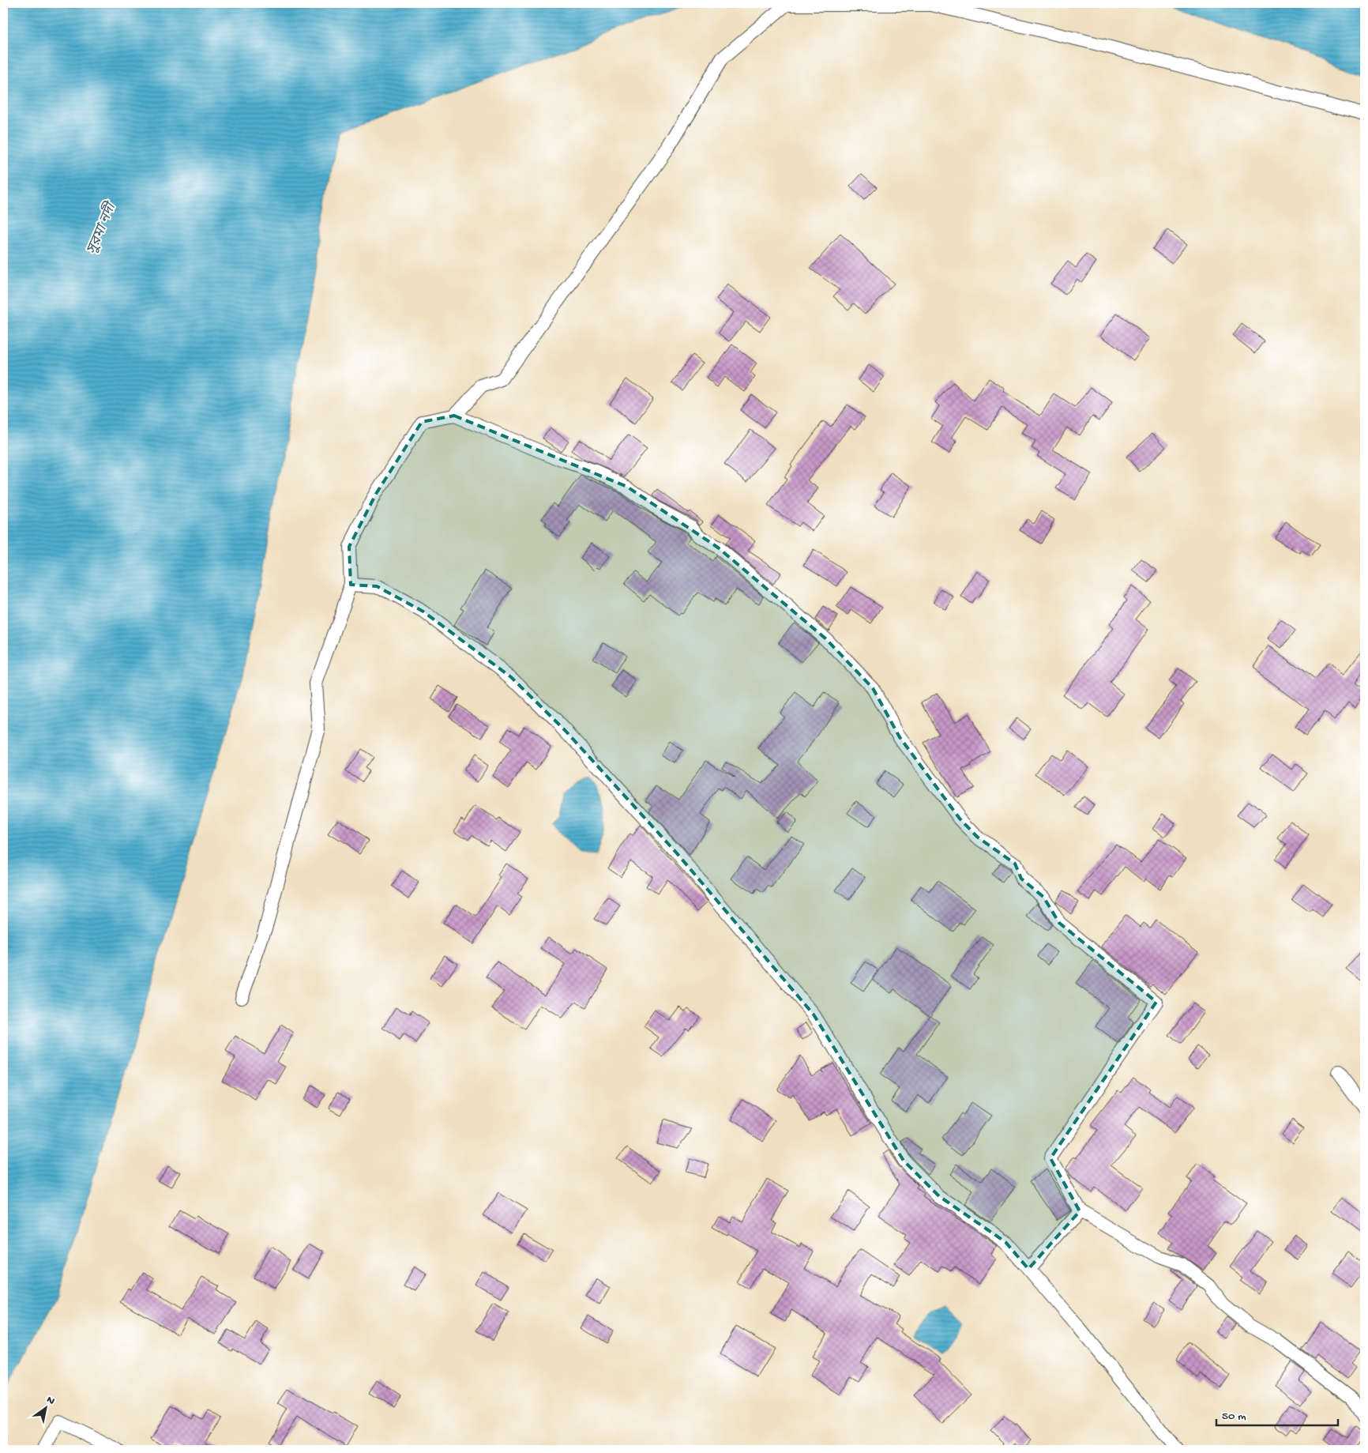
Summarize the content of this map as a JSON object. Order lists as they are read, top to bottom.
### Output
{
  "water": ["সুরমা নদী"],
  "scale_bar": "50 m",
  "north": "top right"
}
